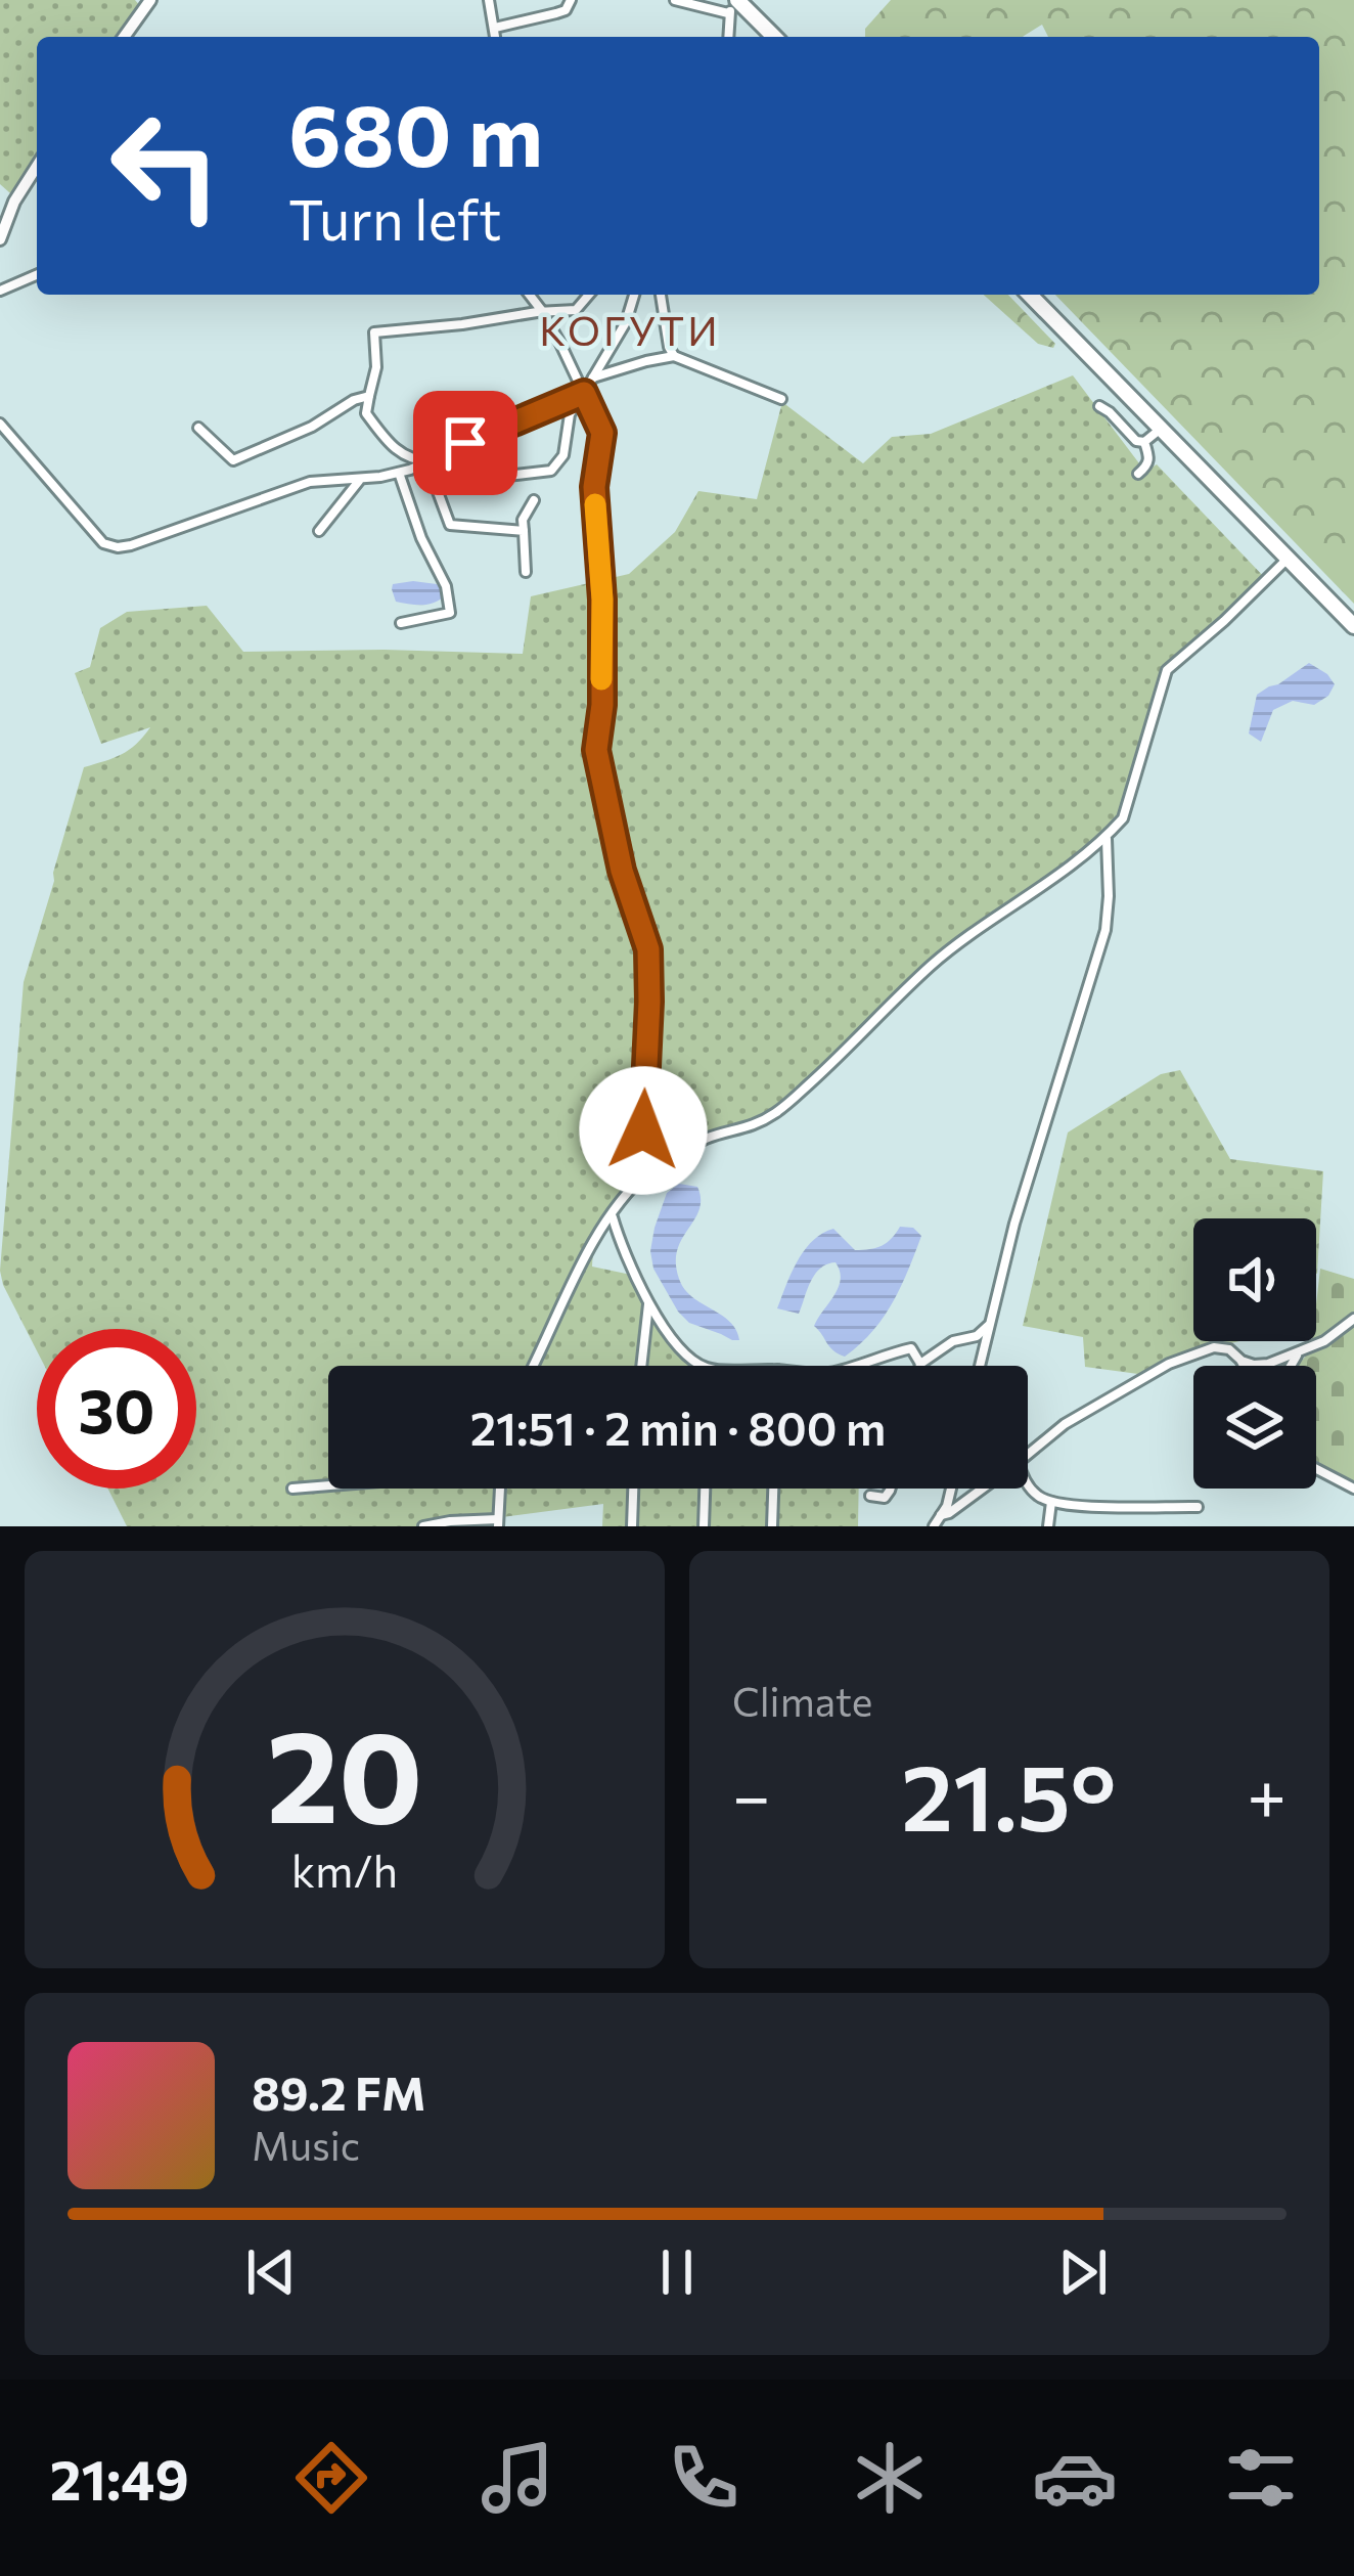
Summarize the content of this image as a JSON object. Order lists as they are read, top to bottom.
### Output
{
  "districts": ["КОГУТИ"],
  "page": {
    "turn": ["680 m", "Turn left"],
    "limit": "30",
    "trip": "21:51 · 2 min · 800 m",
    "tile": "Climate",
    "heat": ["−", "21.5°", "+"],
    "song": ["89.2 FM", "Music"],
    "tabs": "21:49",
    "gauge": ["20", "km/h"]
  }
}
